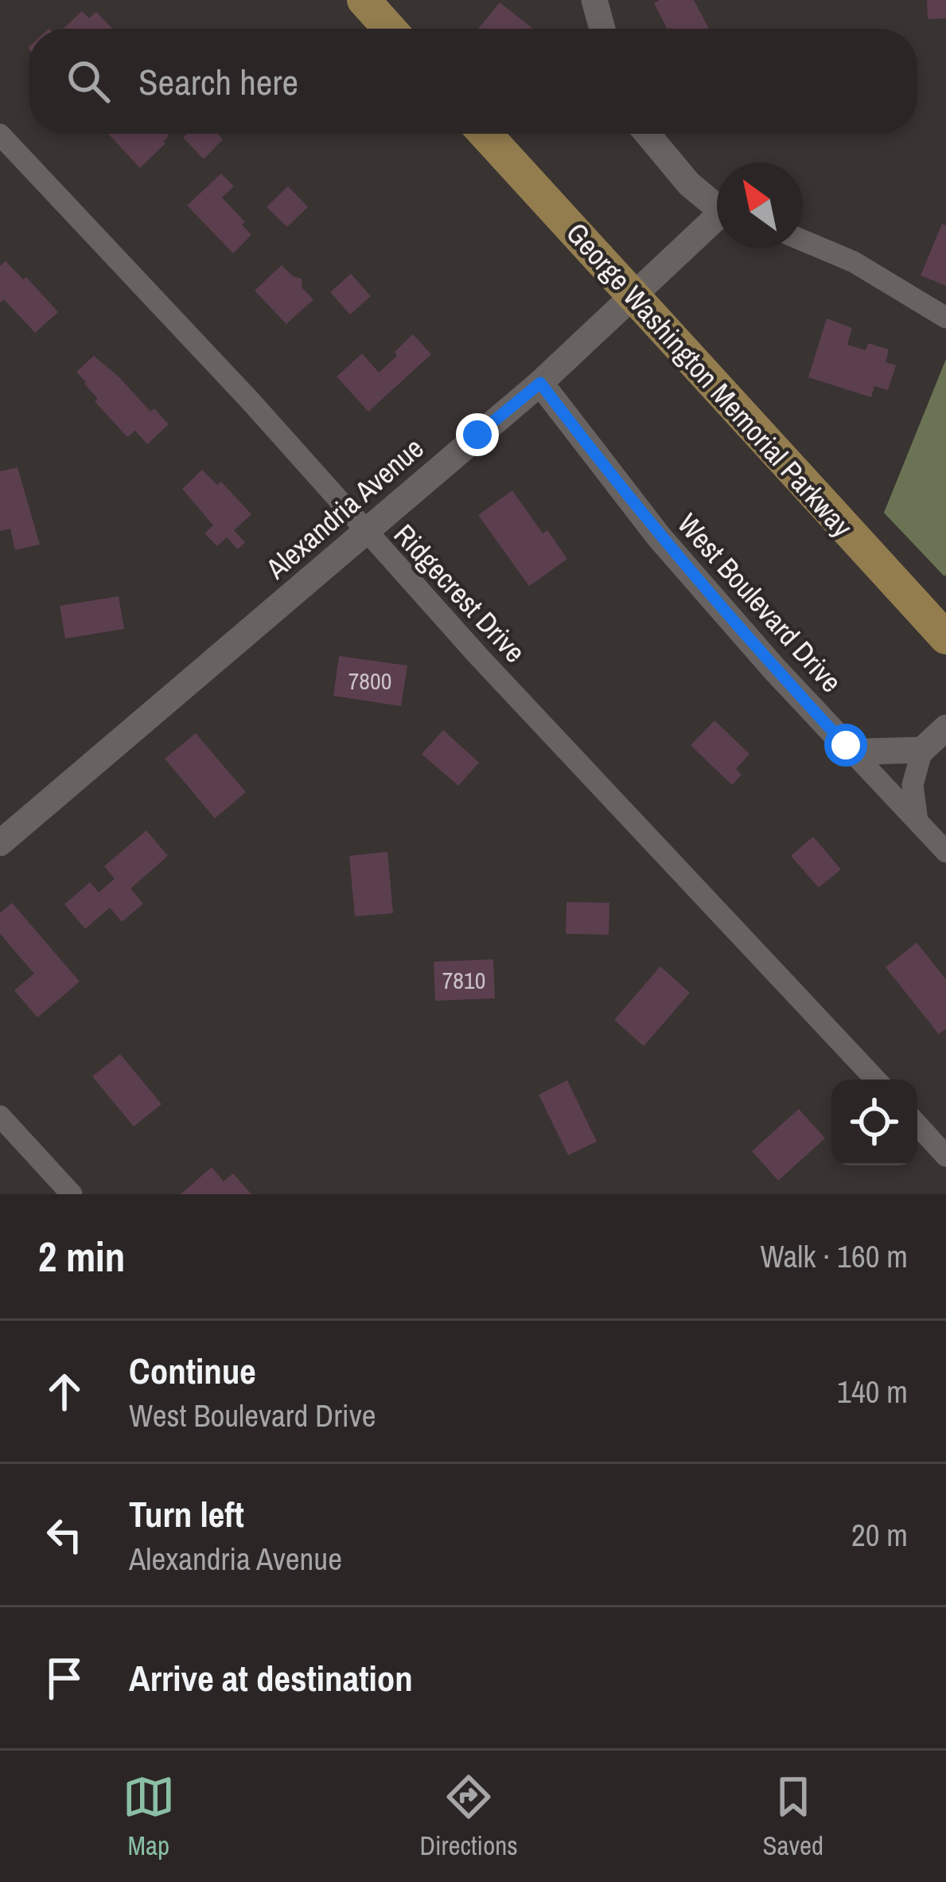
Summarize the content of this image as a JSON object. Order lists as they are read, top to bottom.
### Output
{
  "streets": {
    "main road": ["George Washington Memorial Parkway"],
    "street": ["Alexandria Avenue", "Ridgecrest Drive", "West Boulevard Drive"]
  },
  "crossings": [
    ["Alexandria Avenue", "Ridgecrest Drive"],
    ["Alexandria Avenue", "West Boulevard Drive"]
  ],
  "house_numbers": ["7800", "7810"],
  "north": "top left",
  "page": {
    "search": "Search here",
    "heading": ["2 min", "Walk · 160 m"],
    "list": [
      ["Continue", "West Boulevard Drive", "140 m"],
      ["Turn left", "Alexandria Avenue", "20 m"],
      "Arrive at destination"
    ],
    "nav": ["Map", "Directions", "Saved"]
  }
}
